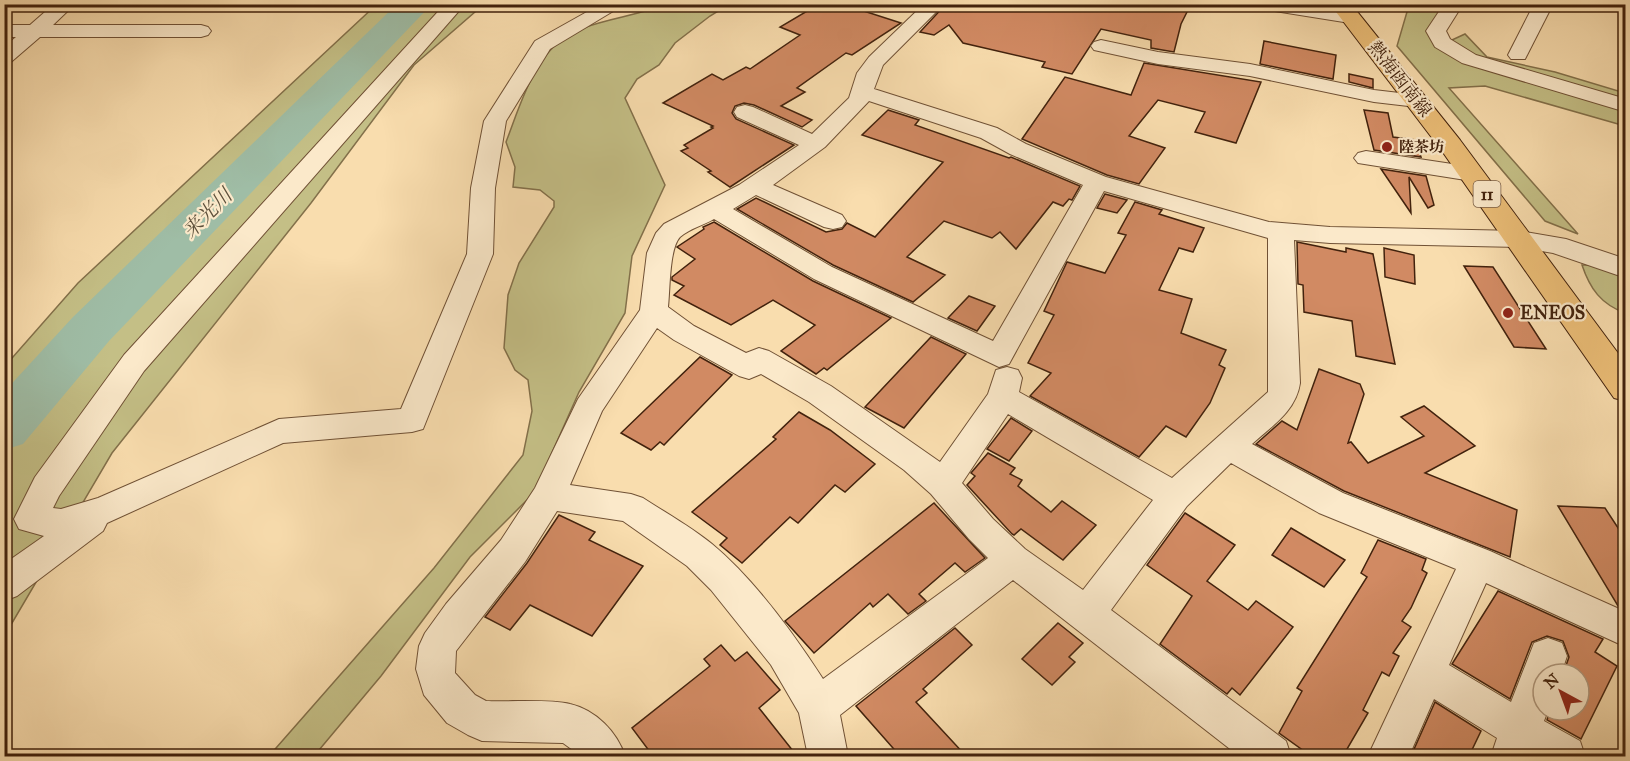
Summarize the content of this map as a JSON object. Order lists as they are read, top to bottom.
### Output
{
  "streets": {
    "main road": ["熱海函南線", "11"]
  },
  "water": ["来光川"],
  "places": ["陸茶坊", "ENEOS"],
  "north": "top left"
}
